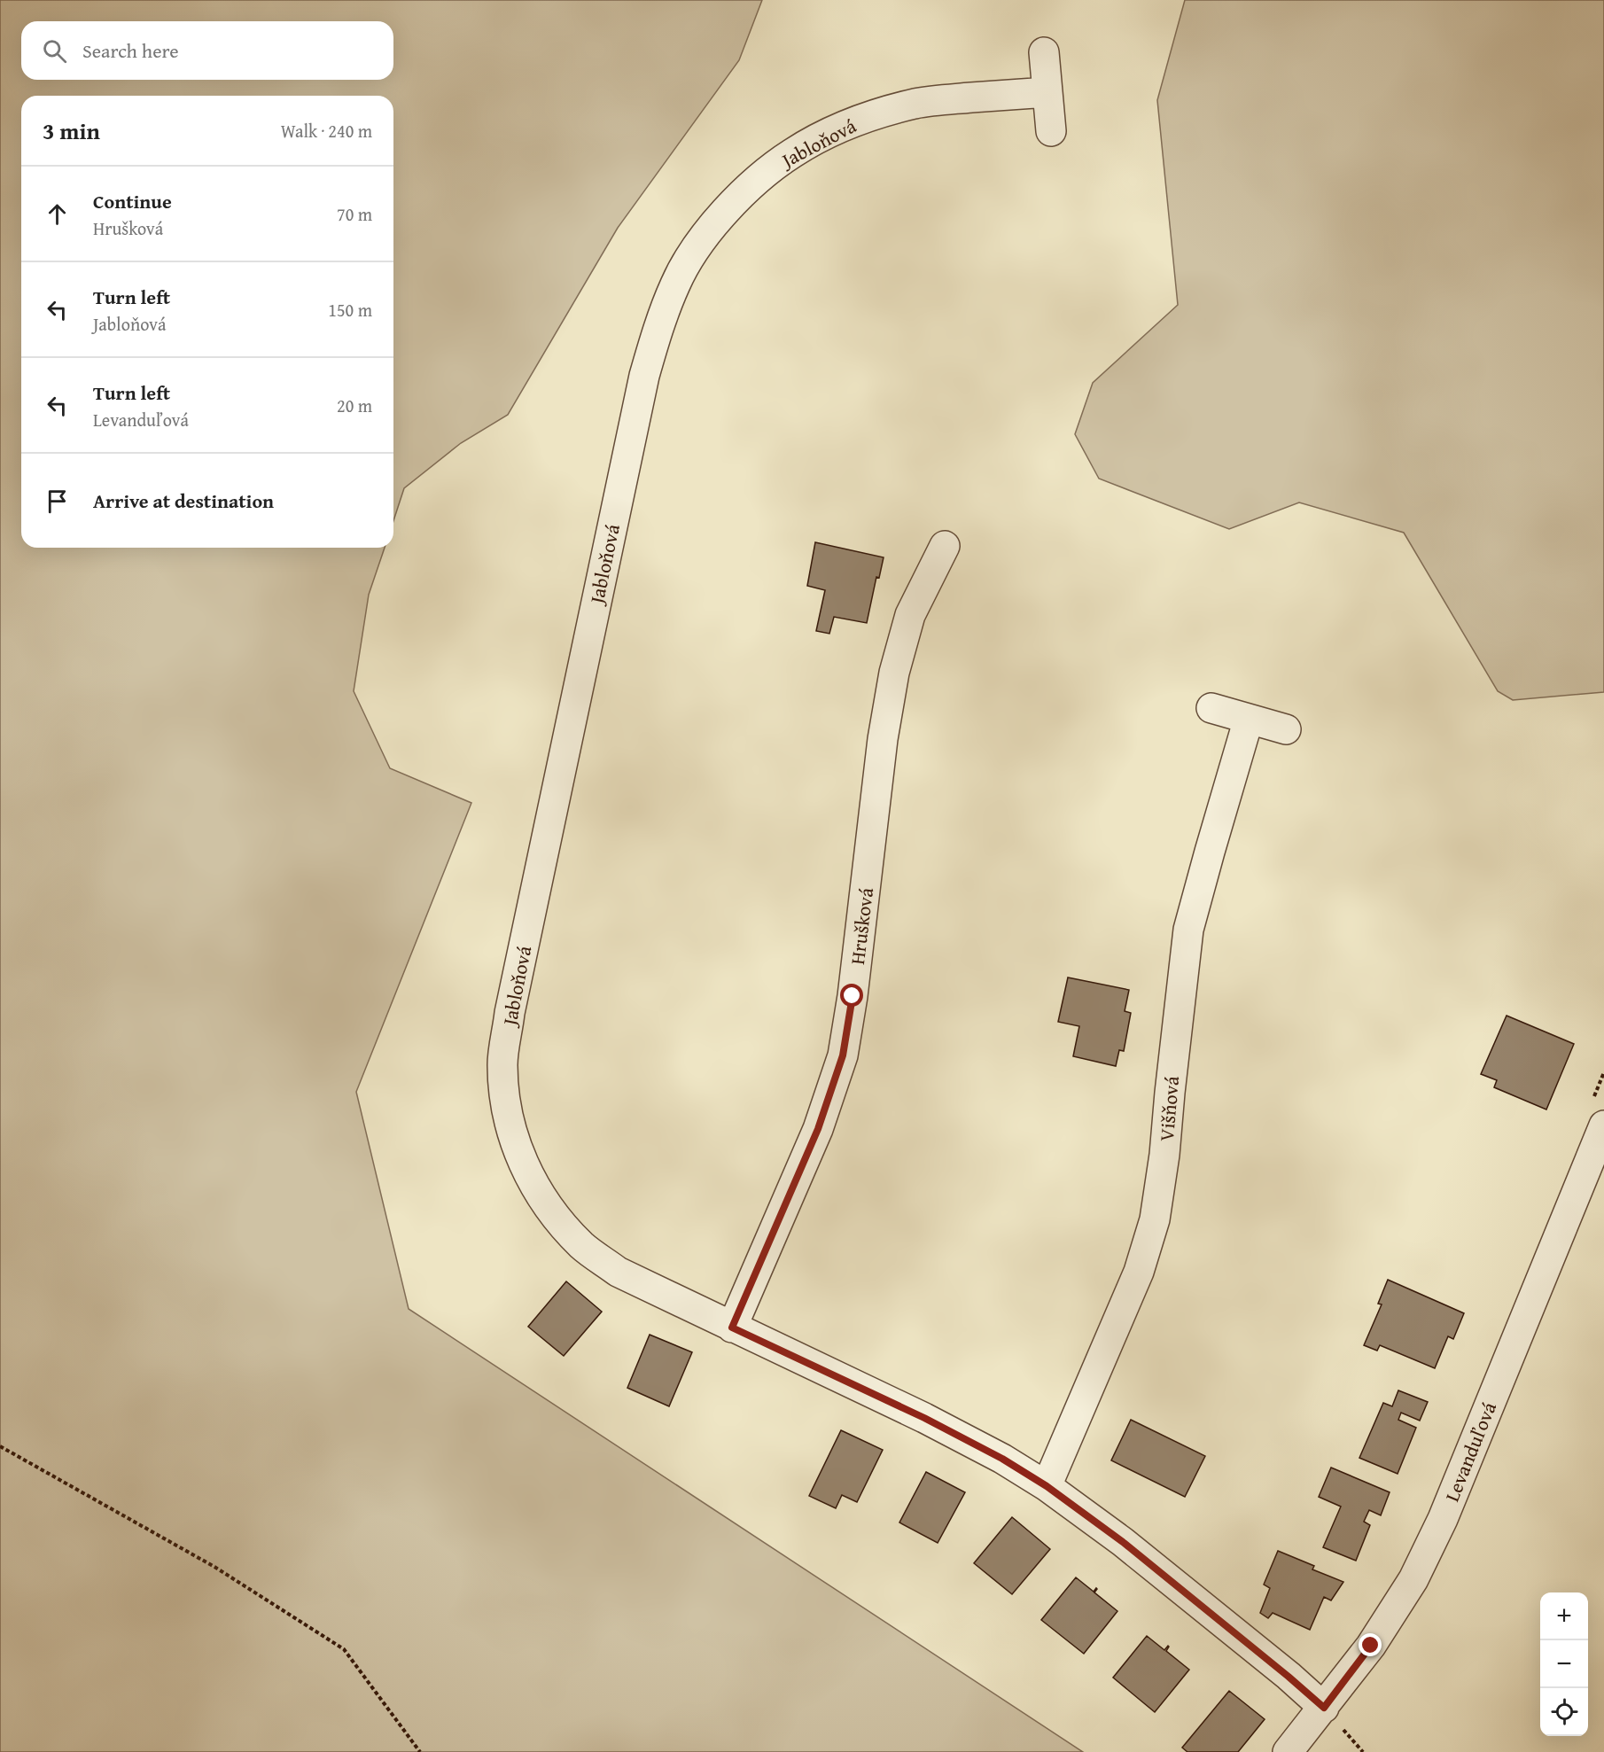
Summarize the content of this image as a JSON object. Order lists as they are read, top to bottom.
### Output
{
  "streets": {
    "street": [
      "Jabloňová",
      "Hrušková",
      "Višňová",
      "Levanduľová"
    ]
  },
  "crossings": [
    ["Jabloňová", "Hrušková"],
    ["Jabloňová", "Višňová"],
    ["Jabloňová", "Levanduľová"]
  ],
  "page": {
    "search": "Search here",
    "heading": ["3 min", "Walk · 240 m"],
    "list": [
      ["Continue", "Hrušková", "70 m"],
      ["Turn left", "Jabloňová", "150 m"],
      ["Turn left", "Levanduľová", "20 m"],
      "Arrive at destination"
    ],
    "map_buttons": ["+", "−"]
  }
}
